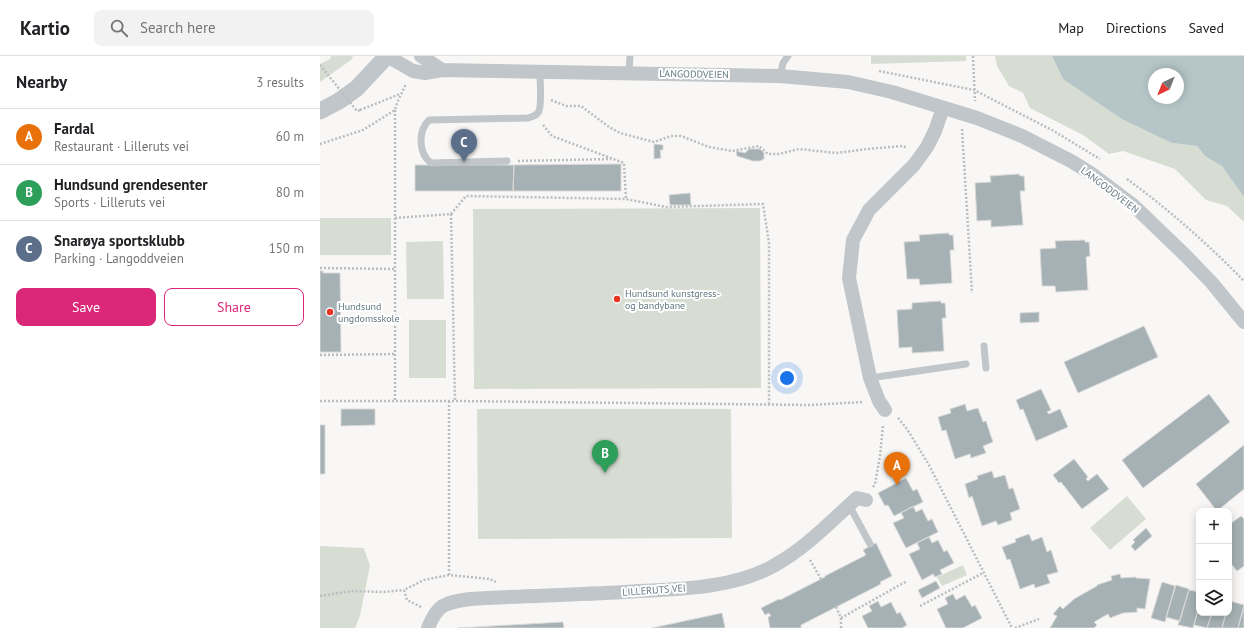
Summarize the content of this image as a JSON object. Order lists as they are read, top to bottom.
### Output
{
  "streets": {
    "street": ["LANGODDVEIEN", "LILLERUTS VEI"]
  },
  "places": ["Hundsund kunstgress- og bandybane", "Hundsund ungdomsskole"],
  "north": "bottom left",
  "page": {
    "header": "Kartio",
    "search": "Search here",
    "nav": ["Map", "Directions", "Saved"],
    "heading": ["Nearby", "3 results"],
    "list": [
      {
        "mark": "A",
        "name": "Fardal",
        "note": "Restaurant · Lilleruts vei",
        "value": "60 m"
      },
      {
        "mark": "B",
        "name": "Hundsund grendesenter",
        "note": "Sports · Lilleruts vei",
        "value": "80 m"
      },
      {
        "mark": "C",
        "name": "Snarøya sportsklubb",
        "note": "Parking · Langoddveien",
        "value": "150 m"
      }
    ],
    "pins": ["C", "B", "A"],
    "buttons": ["Save", "Share"],
    "map_buttons": ["+", "−"]
  }
}
